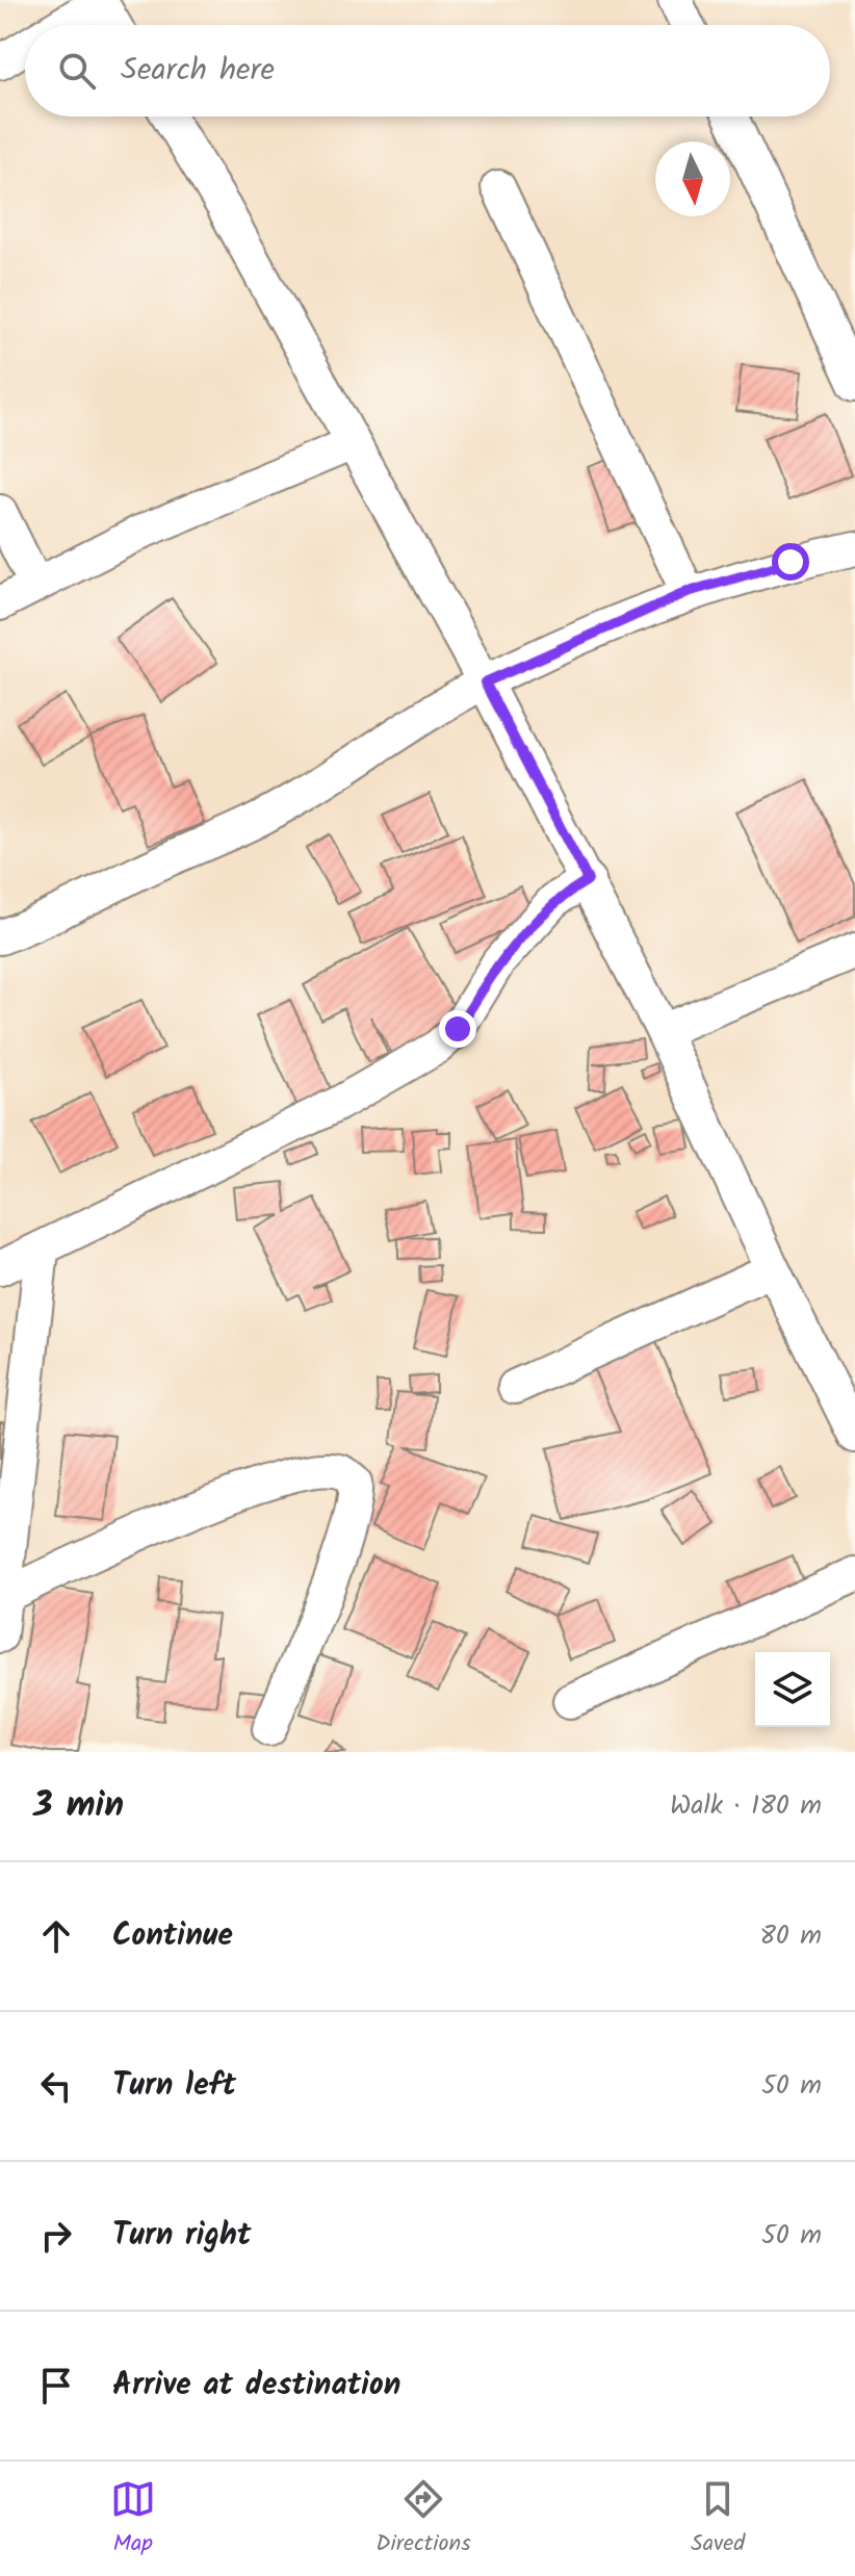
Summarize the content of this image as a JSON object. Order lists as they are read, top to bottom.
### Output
{
  "north": "bottom",
  "page": {
    "search": "Search here",
    "heading": ["3 min", "Walk · 180 m"],
    "list": [
      ["Continue", "80 m"],
      ["Turn left", "50 m"],
      ["Turn right", "50 m"],
      "Arrive at destination"
    ],
    "nav": ["Map", "Directions", "Saved"]
  }
}
